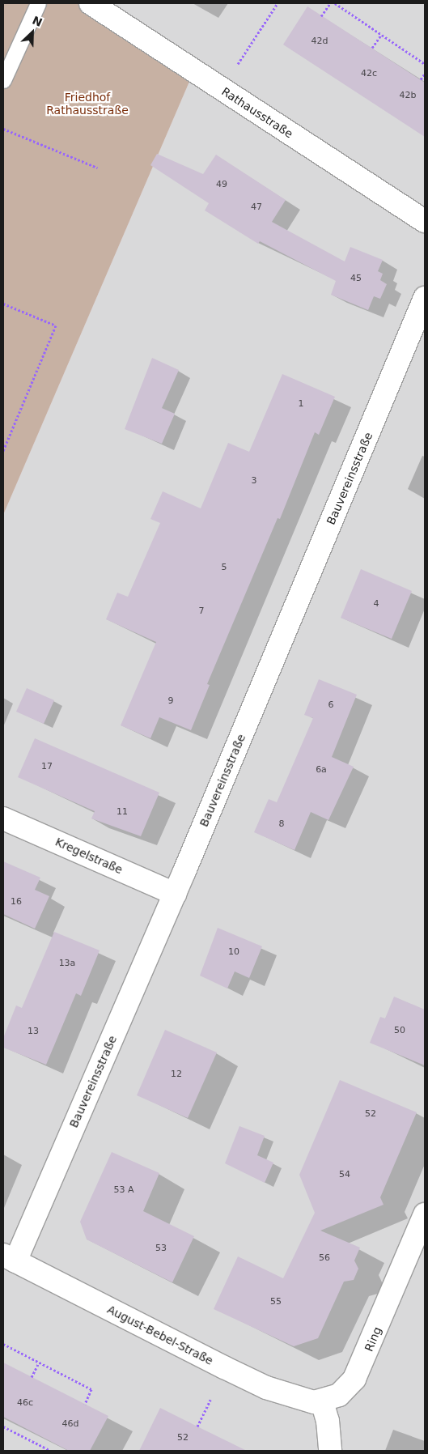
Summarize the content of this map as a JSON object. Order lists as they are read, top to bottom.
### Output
{
  "streets": {
    "street": [
      "Rathausstraße",
      "Bauvereinsstraße",
      "Kregelstraße",
      "August-Bebel-Straße",
      "Ring"
    ]
  },
  "crossings": [
    ["Bauvereinsstraße", "Kregelstraße"],
    ["Bauvereinsstraße", "August-Bebel-Straße"],
    ["August-Bebel-Straße", "Ring"]
  ],
  "parks": ["Friedhof Rathausstraße"],
  "house_numbers": [
    "42d",
    "42c",
    "42b",
    "49",
    "47",
    "45",
    "1",
    "3",
    "5",
    "4",
    "7",
    "9",
    "6",
    "17",
    "6a",
    "11",
    "8",
    "16",
    "10",
    "13a",
    "50",
    "13",
    "12",
    "52",
    "54",
    "53 A",
    "53",
    "56",
    "55",
    "46c",
    "46d",
    "52"
  ],
  "north": "top right"
}
